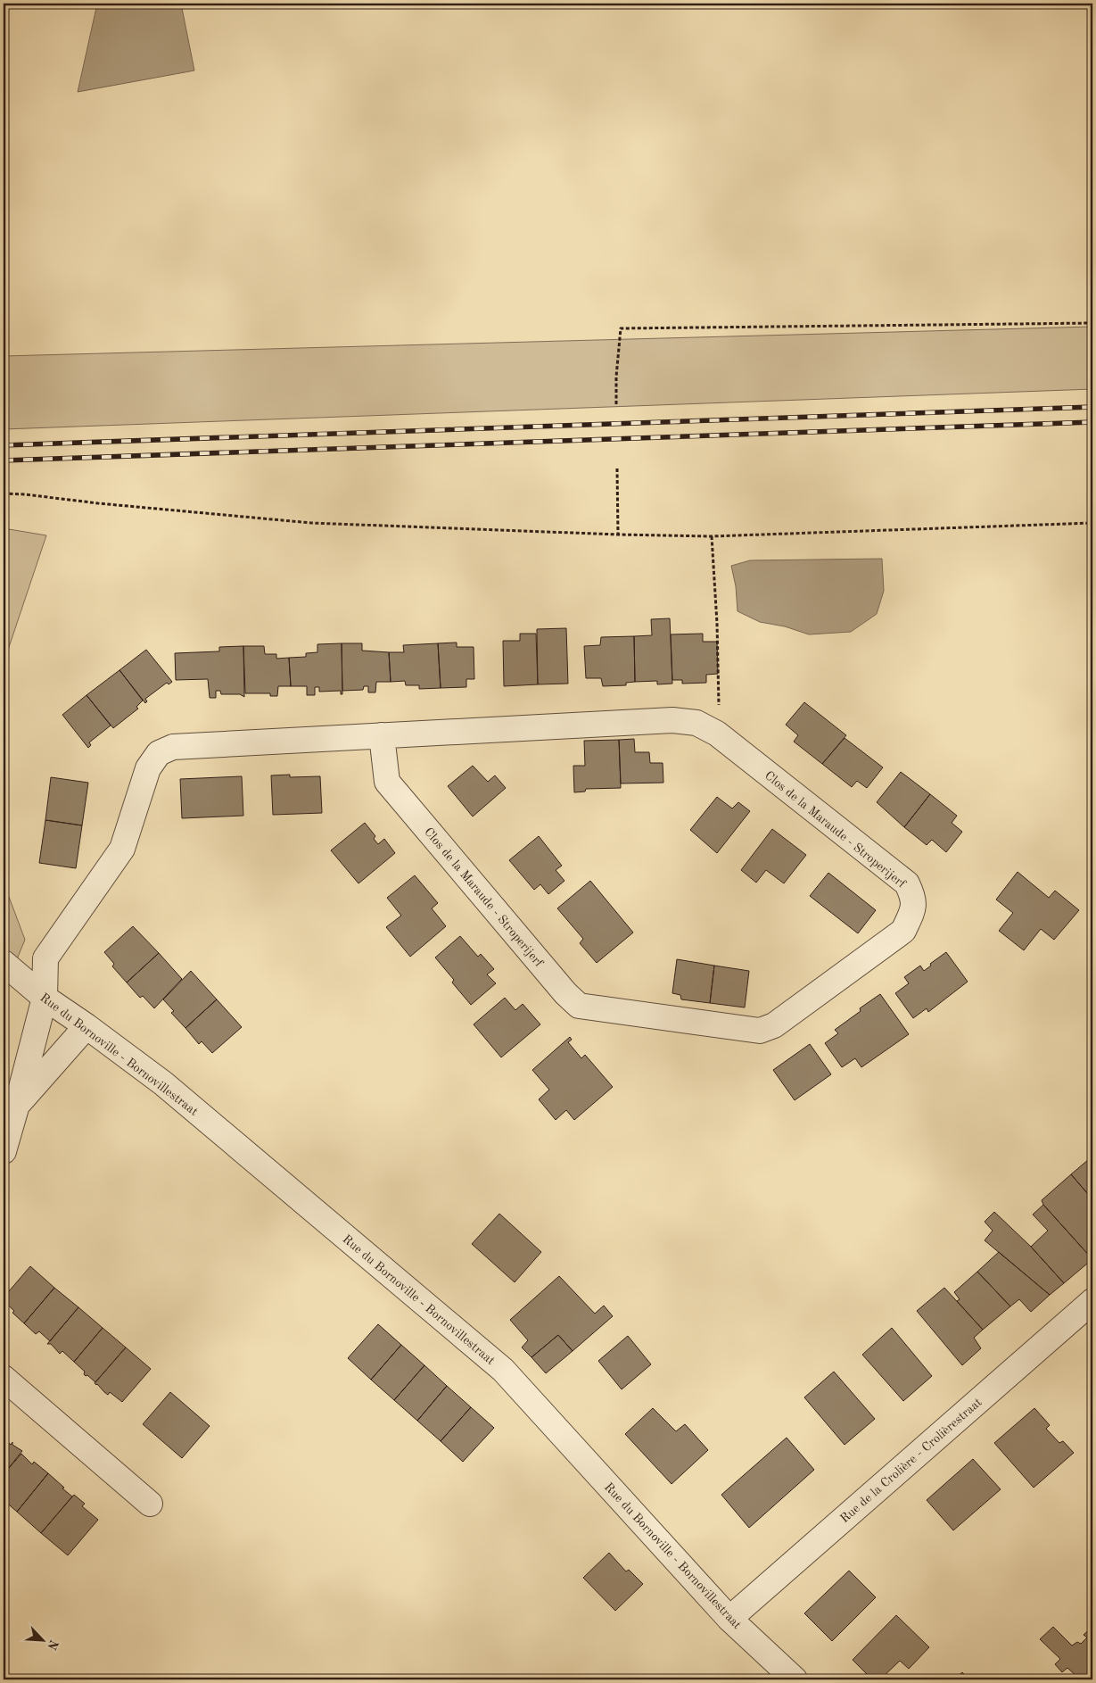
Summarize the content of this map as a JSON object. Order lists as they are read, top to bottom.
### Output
{
  "streets": {
    "street": ["Clos de la Maraude - Stroperijerf", "Rue du Bornoville - Bornovillestraat", "Rue de la Crolière - Crolièrestraat"]
  },
  "crossings": [
    ["Clos de la Maraude - Stroperijerf", "Rue du Bornoville - Bornovillestraat"],
    ["Rue du Bornoville - Bornovillestraat", "Rue de la Crolière - Crolièrestraat"]
  ],
  "north": "bottom right"
}
